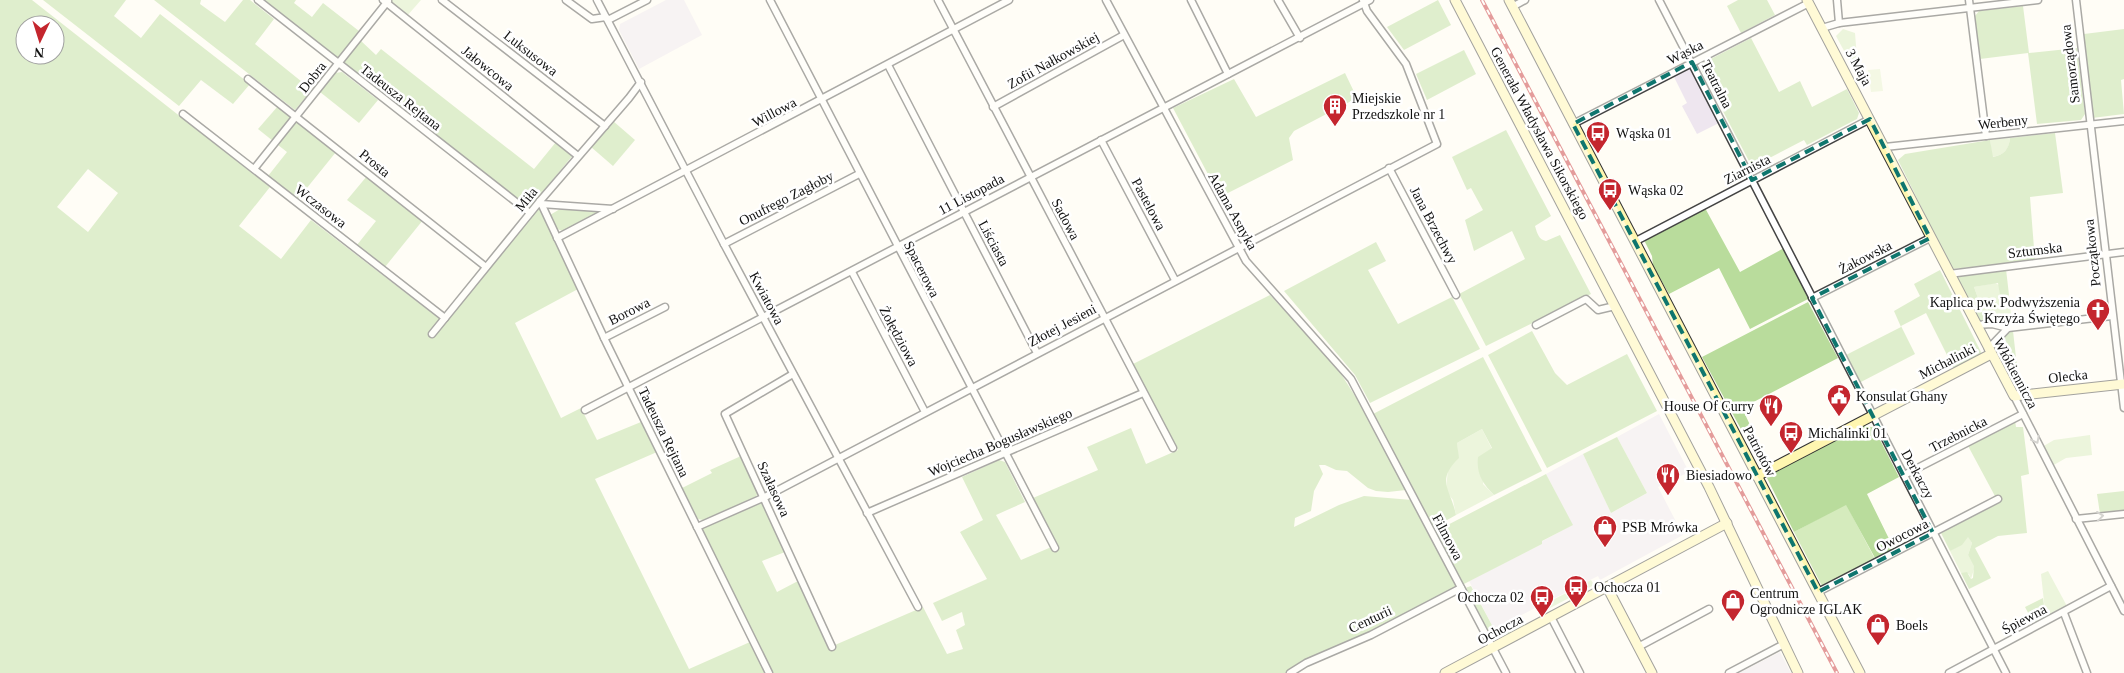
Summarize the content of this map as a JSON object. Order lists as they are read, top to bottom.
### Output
{
  "streets": {
    "main road": [
      "3 Maja",
      "Generała Władysława Sikorskiego",
      "Michalinki",
      "Włókiennicza",
      "Olecka",
      "Patriotów",
      "Ochocza"
    ],
    "street": [
      "Wąska",
      "Luksusowa",
      "Zofii Nałkowskiej",
      "Samorządowa",
      "Jałowcowa",
      "Dobra",
      "Teatralna",
      "Tadeusza Rejtana",
      "Willowa",
      "Werbeny",
      "Prosta",
      "Ziarnista",
      "11 Listopada",
      "Onufrego Zagłoby",
      "Miła",
      "Pastelowa",
      "Wczasowa",
      "Adama Asnyka",
      "Sadowa",
      "Jana Brzechwy",
      "Liściasta",
      "Sztumska",
      "Początkowa",
      "Żakowska",
      "Spacerowa",
      "Kwiatowa",
      "Borowa",
      "Złotej Jesieni",
      "Żołędziowa",
      "Trzebnicka",
      "Wojciecha Bogusławskiego",
      "Derkaczy",
      "Szałasowa",
      "Owocowa",
      "Filmowa",
      "Centurii",
      "Śpiewna"
    ]
  },
  "crossings": [
    ["Wąska", "3 Maja"],
    ["Wąska", "Teatralna"],
    ["Wąska", "Patriotów"],
    ["Luksusowa", "Miła"],
    ["Zofii Nałkowskiej", "Adama Asnyka"],
    ["Zofii Nałkowskiej", "Sadowa"],
    ["Samorządowa", "Werbeny"],
    ["Samorządowa", "Początkowa"],
    ["3 Maja", "Werbeny"],
    ["3 Maja", "Ziarnista"],
    ["3 Maja", "Włókiennicza"],
    ["Jałowcowa", "Dobra"],
    ["Jałowcowa", "Miła"],
    ["Dobra", "Tadeusza Rejtana"],
    ["Dobra", "Prosta"],
    ["Dobra", "Wczasowa"],
    ["Teatralna", "Ziarnista"],
    ["Teatralna", "Derkaczy"],
    ["Tadeusza Rejtana", "Willowa"],
    ["Tadeusza Rejtana", "11 Listopada"],
    ["Tadeusza Rejtana", "Miła"],
    ["Tadeusza Rejtana", "Borowa"],
    ["Tadeusza Rejtana", "Złotej Jesieni"],
    ["Willowa", "Sadowa"],
    ["Willowa", "Liściasta"],
    ["Willowa", "Spacerowa"],
    ["Willowa", "Kwiatowa"],
    ["Werbeny", "Początkowa"],
    ["Werbeny", "Włókiennicza"],
    ["Prosta", "Miła"],
    ["Ziarnista", "Patriotów"],
    ["Ziarnista", "Derkaczy"],
    ["11 Listopada", "Pastelowa"],
    ["11 Listopada", "Adama Asnyka"],
    ["11 Listopada", "Sadowa"],
    ["11 Listopada", "Liściasta"],
    ["11 Listopada", "Spacerowa"],
    ["11 Listopada", "Kwiatowa"],
    ["11 Listopada", "Złotej Jesieni"],
    ["11 Listopada", "Żołędziowa"],
    ["Onufrego Zagłoby", "Spacerowa"],
    ["Onufrego Zagłoby", "Kwiatowa"],
    ["Miła", "Wczasowa"],
    ["Miła", "Kwiatowa"],
    ["Pastelowa", "Złotej Jesieni"],
    ["Adama Asnyka", "Złotej Jesieni"],
    ["Adama Asnyka", "Filmowa"],
    ["Sadowa", "Złotej Jesieni"],
    ["Sadowa", "Wojciecha Bogusławskiego"],
    ["Jana Brzechwy", "Złotej Jesieni"],
    ["Liściasta", "Złotej Jesieni"],
    ["Sztumska", "Początkowa"],
    ["Sztumska", "Włókiennicza"],
    ["Początkowa", "Olecka"],
    ["Żakowska", "Włókiennicza"],
    ["Żakowska", "Derkaczy"],
    ["Spacerowa", "Złotej Jesieni"],
    ["Spacerowa", "Wojciecha Bogusławskiego"],
    ["Kwiatowa", "Złotej Jesieni"],
    ["Kwiatowa", "Wojciecha Bogusławskiego"],
    ["Kwiatowa", "Szałasowa"],
    ["Złotej Jesieni", "Żołędziowa"],
    ["Złotej Jesieni", "Szałasowa"],
    ["Michalinki", "Włókiennicza"],
    ["Michalinki", "Patriotów"],
    ["Michalinki", "Derkaczy"],
    ["Włókiennicza", "Olecka"],
    ["Włókiennicza", "Trzebnicka"],
    ["Włókiennicza", "Śpiewna"],
    ["Trzebnicka", "Derkaczy"],
    ["Patriotów", "Owocowa"],
    ["Derkaczy", "Owocowa"],
    ["Derkaczy", "Śpiewna"],
    ["Filmowa", "Centurii"],
    ["Filmowa", "Ochocza"]
  ],
  "places": {
    "building": ["Miejskie Przedszkole nr 1"],
    "bus stop": [
      "Wąska 01",
      "Wąska 02",
      "Michalinki 01",
      "Ochocza 01",
      "Ochocza 02"
    ],
    "church": ["Kaplica pw. Podwyższenia Krzyża Świętego"],
    "public building": ["Konsulat Ghany"],
    "restaurant": ["House Of Curry", "Biesiadowo"],
    "shop": ["PSB Mrówka", "Centrum Ogrodnicze IGLAK", "Boels"]
  },
  "north": "bottom"
}
